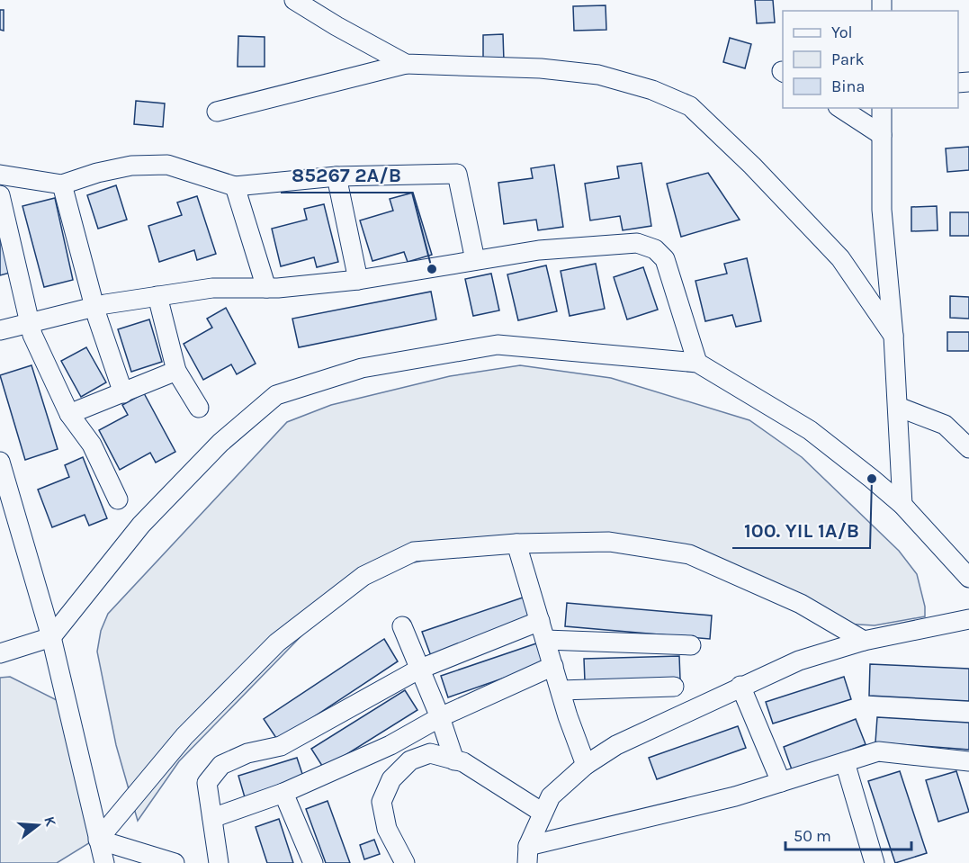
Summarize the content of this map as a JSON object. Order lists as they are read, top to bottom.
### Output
{
  "places": ["85267 2A/B", "100. YIL 1A/B"],
  "legend": ["Yol", "Park", "Bina"],
  "scale_bar": "50 m",
  "north": "right"
}
